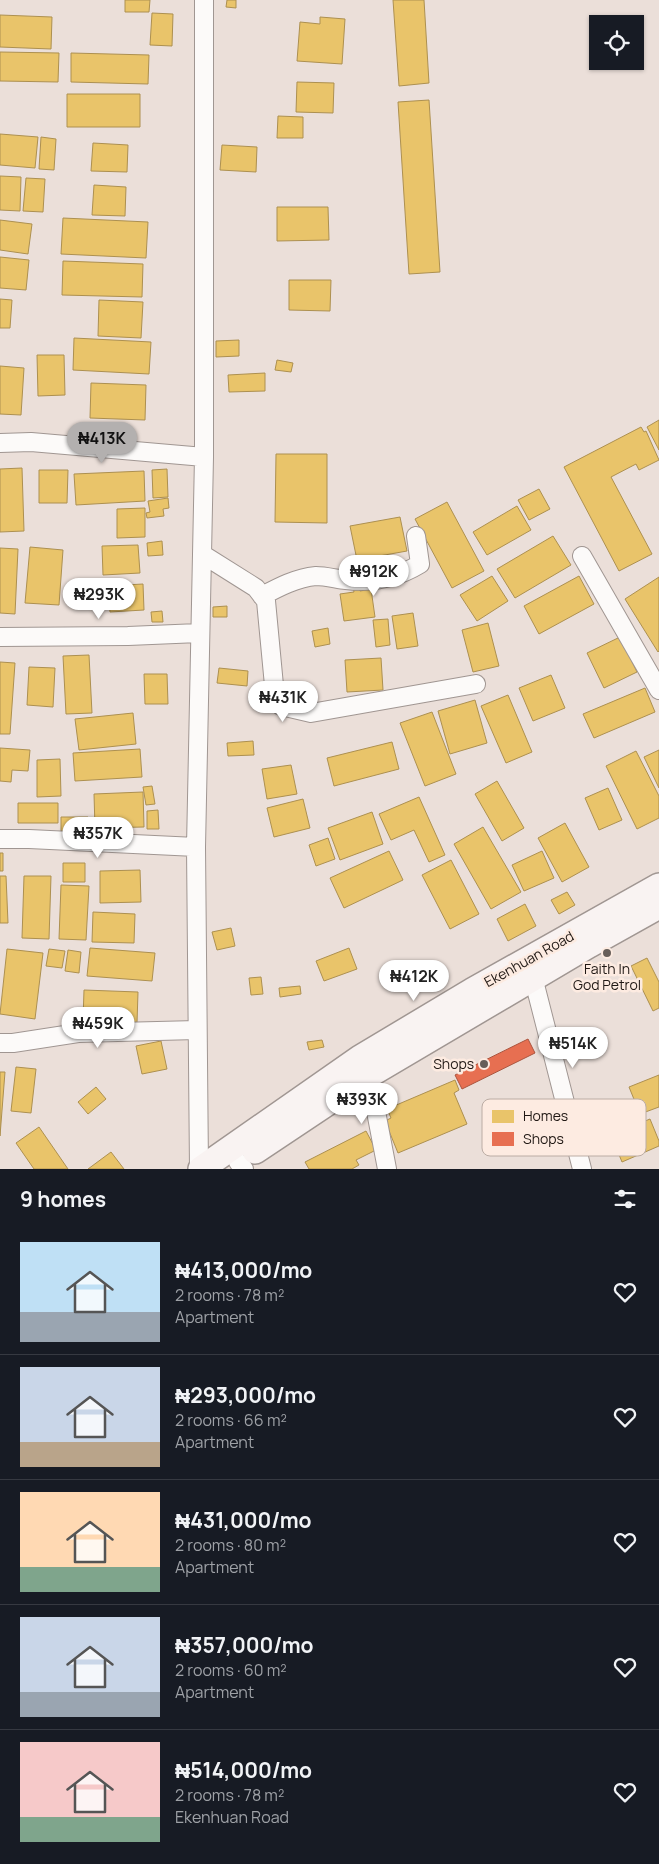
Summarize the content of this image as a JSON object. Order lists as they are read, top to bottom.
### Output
{
  "streets": {
    "main road": ["Ekenhuan Road"]
  },
  "places": ["Faith In God Petrol", "Shops"],
  "legend": ["Homes", "Shops"],
  "page": {
    "price": [
      "₦413K",
      "₦912K",
      "₦293K",
      "₦431K",
      "₦357K",
      "₦412K",
      "₦459K",
      "₦514K",
      "₦393K"
    ],
    "heading": "9 homes",
    "list": [
      {
        "name": "₦413,000/mo",
        "note": "2 rooms · 78 m² · Apartment"
      },
      {
        "name": "₦293,000/mo",
        "note": "2 rooms · 66 m² · Apartment"
      },
      {
        "name": "₦431,000/mo",
        "note": "2 rooms · 80 m² · Apartment"
      },
      {
        "name": "₦357,000/mo",
        "note": "2 rooms · 60 m² · Apartment"
      },
      {
        "name": "₦514,000/mo",
        "note": "2 rooms · 78 m² · Ekenhuan Road"
      }
    ]
  }
}
